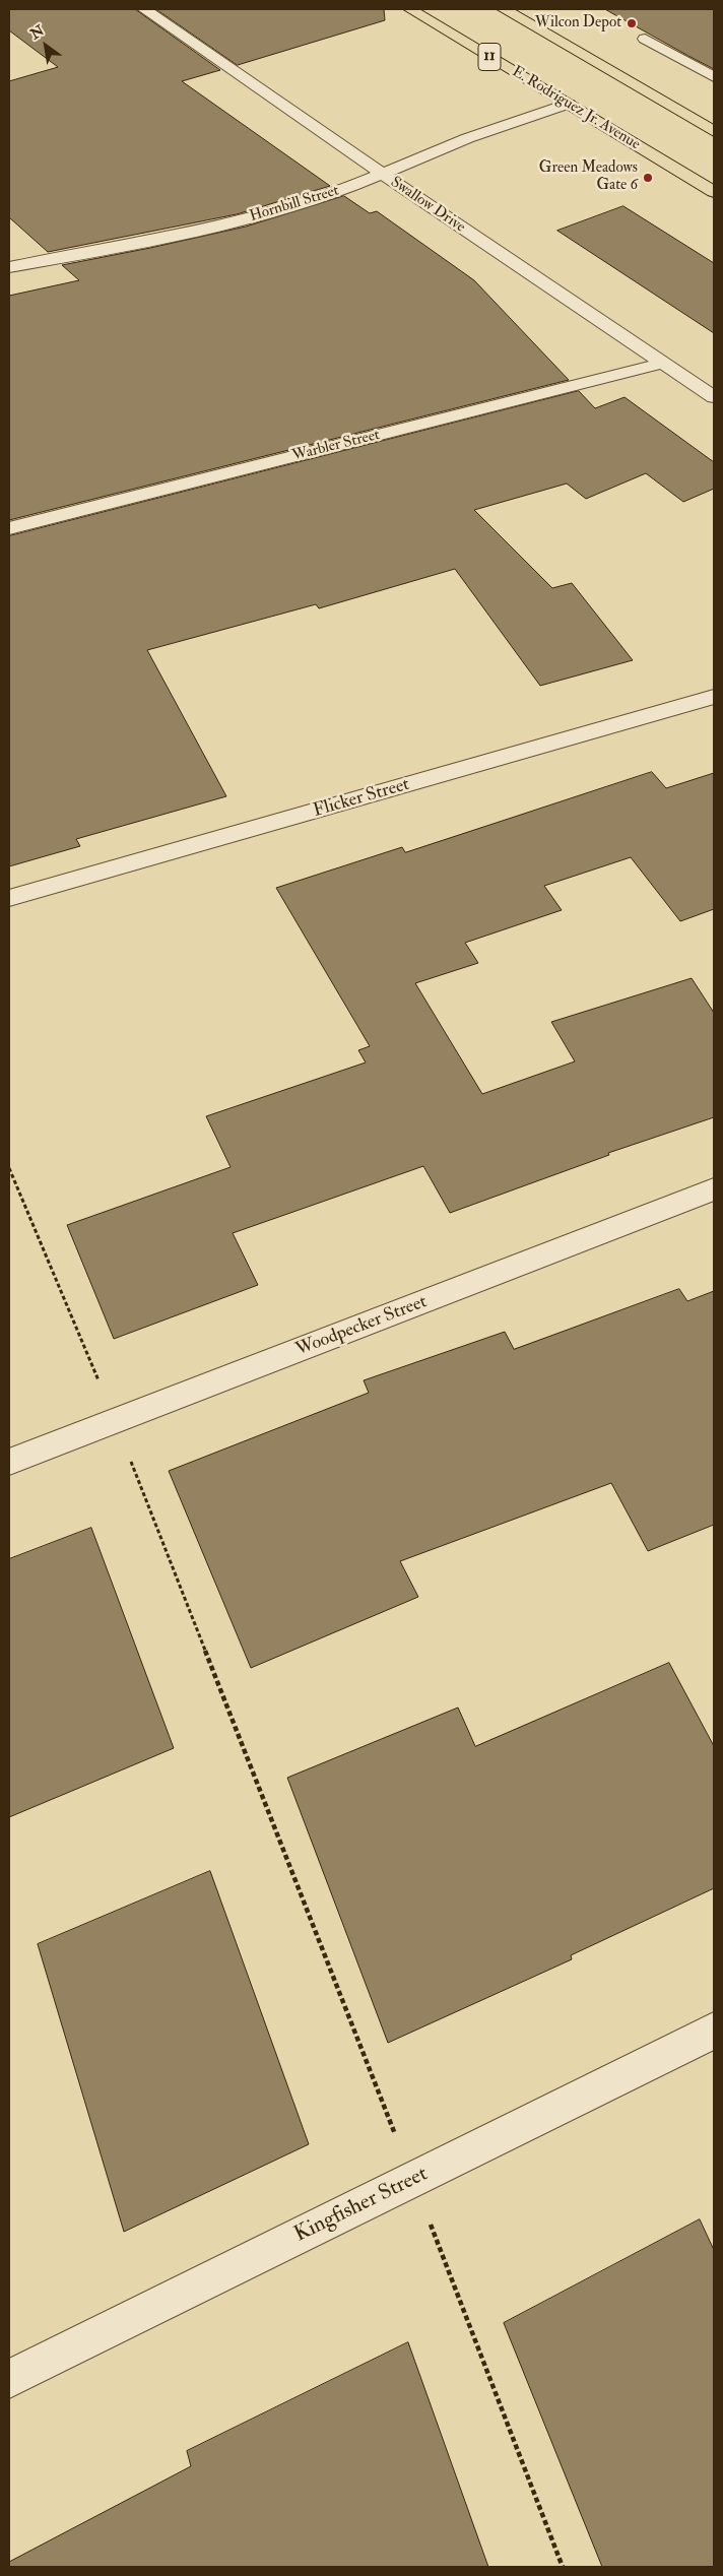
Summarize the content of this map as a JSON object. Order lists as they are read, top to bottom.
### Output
{
  "streets": {
    "main road": ["11", "E. Rodriguez Jr. Avenue"],
    "street": [
      "Hornbill Street",
      "Swallow Drive",
      "Warbler Street",
      "Flicker Street",
      "Woodpecker Street",
      "Kingfisher Street"
    ]
  },
  "crossings": [
    ["E. Rodriguez Jr. Avenue", "Hornbill Street"],
    ["Hornbill Street", "Swallow Drive"],
    ["Swallow Drive", "Warbler Street"]
  ],
  "places": ["Wilcon Depot", "Green Meadows Gate 6"],
  "north": "top left"
}
